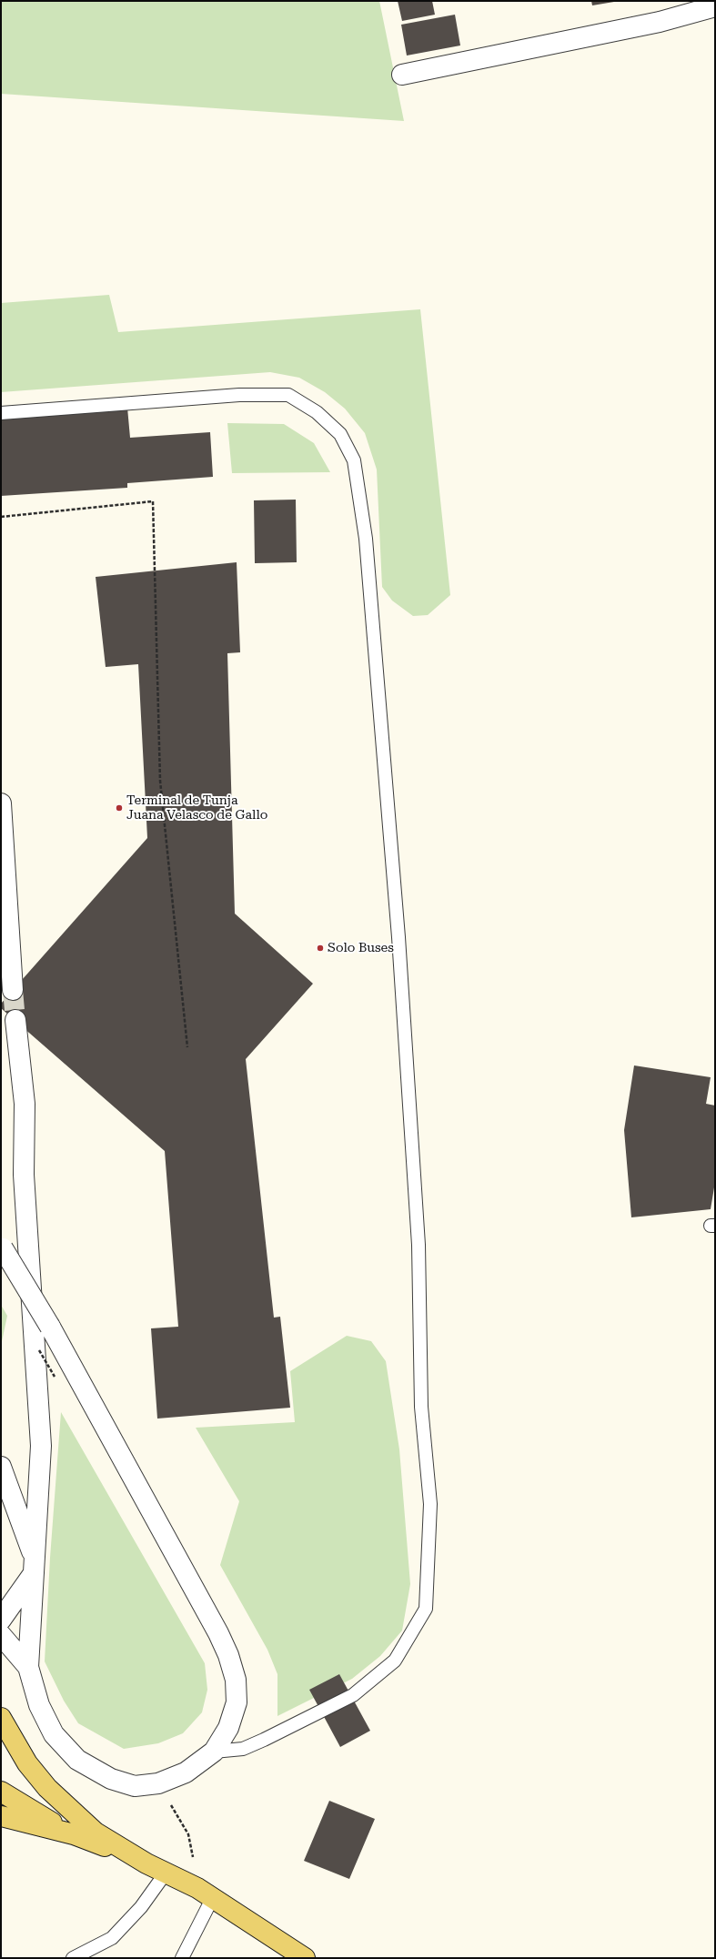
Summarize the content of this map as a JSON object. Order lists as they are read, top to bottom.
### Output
{
  "places": ["Terminal de Tunja Juana Velasco de Gallo", "Solo Buses"]
}
